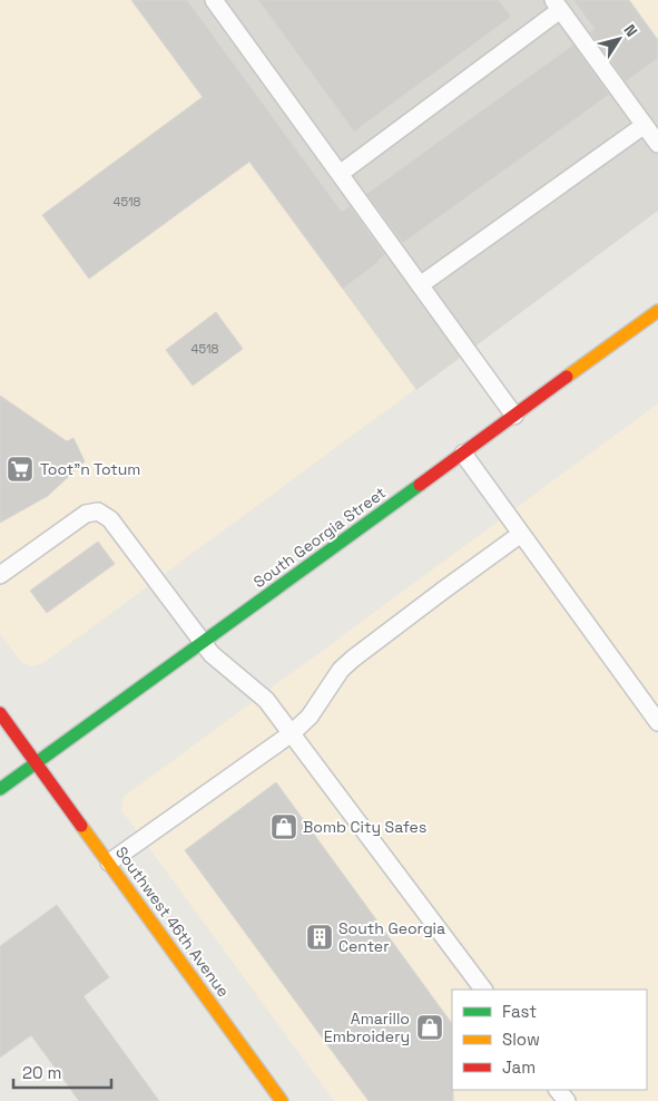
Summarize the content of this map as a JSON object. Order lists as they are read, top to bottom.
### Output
{
  "streets": {
    "main road": ["South Georgia Street", "Southwest 46th Avenue"]
  },
  "crossings": [
    ["South Georgia Street", "Southwest 46th Avenue"]
  ],
  "places": {
    "supermarket": ["Toot\"n Totum"],
    "shop": ["Bomb City Safes", "Amarillo Embroidery"],
    "building": ["South Georgia Center"]
  },
  "house_numbers": ["4518", "4518"],
  "legend": ["Fast", "Slow", "Jam"],
  "scale_bar": "20 m",
  "north": "top right"
}
